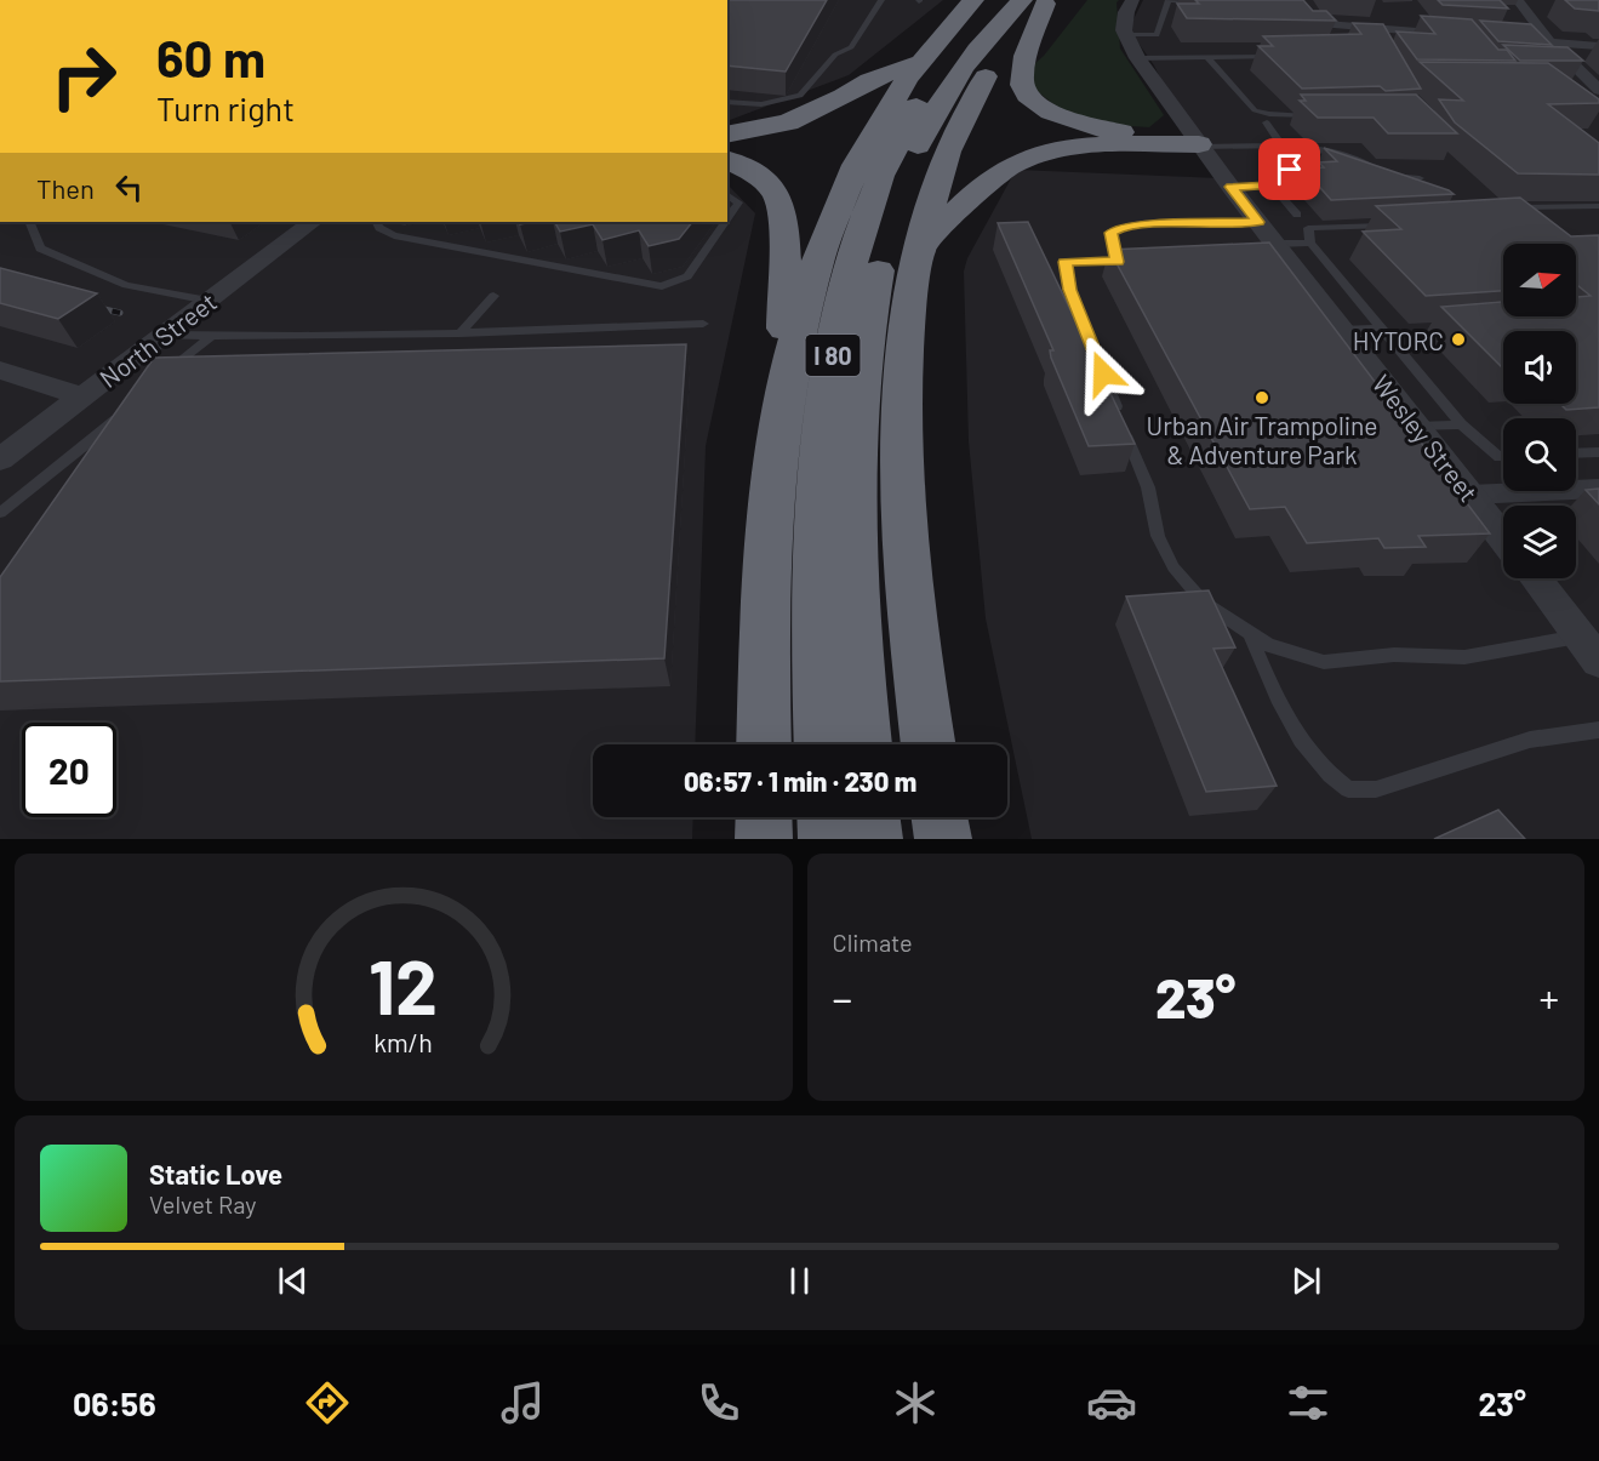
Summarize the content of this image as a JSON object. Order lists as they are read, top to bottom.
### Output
{
  "streets": {
    "highway": ["I 80"],
    "street": ["North Street", "Wesley Street"]
  },
  "places": ["HYTORC", "Urban Air Trampoline & Adventure Park"],
  "north": "right",
  "page": {
    "turn": ["60 m", "Turn right"],
    "then": "Then",
    "limit": "20",
    "trip": "06:57 · 1 min · 230 m",
    "tile": "Climate",
    "heat": ["−", "23°", "+"],
    "song": ["Static Love", "Velvet Ray"],
    "tabs": ["06:56", "23°"],
    "gauge": ["12", "km/h"]
  }
}
